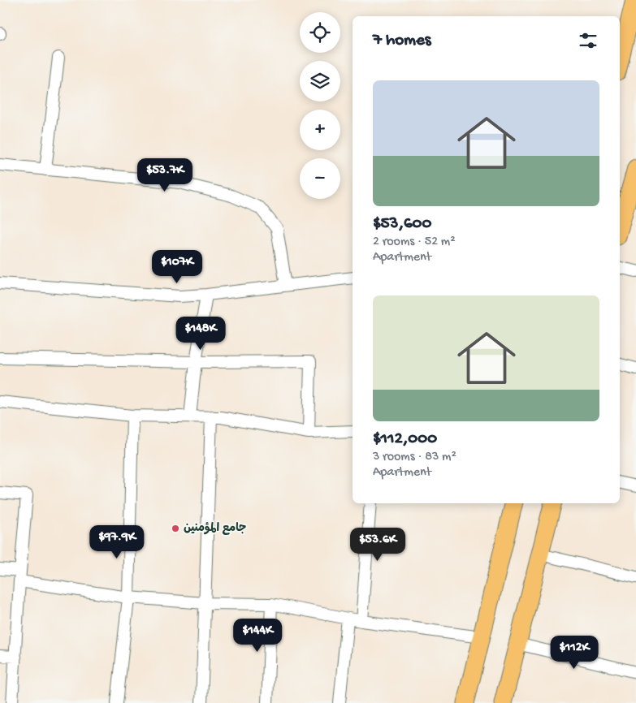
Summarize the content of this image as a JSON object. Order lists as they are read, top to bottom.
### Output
{
  "places": ["جامع المؤمنين"],
  "page": {
    "map_buttons": ["+", "−"],
    "heading": "7 homes",
    "list": [
      {
        "name": "$53,600",
        "note": "2 rooms · 52 m² · Apartment"
      },
      {
        "name": "$112,000",
        "note": "3 rooms · 83 m² · Apartment"
      }
    ],
    "price": [
      "$53.7K",
      "$107K",
      "$148K",
      "$97.9K",
      "$53.6K",
      "$144K",
      "$112K"
    ]
  }
}
